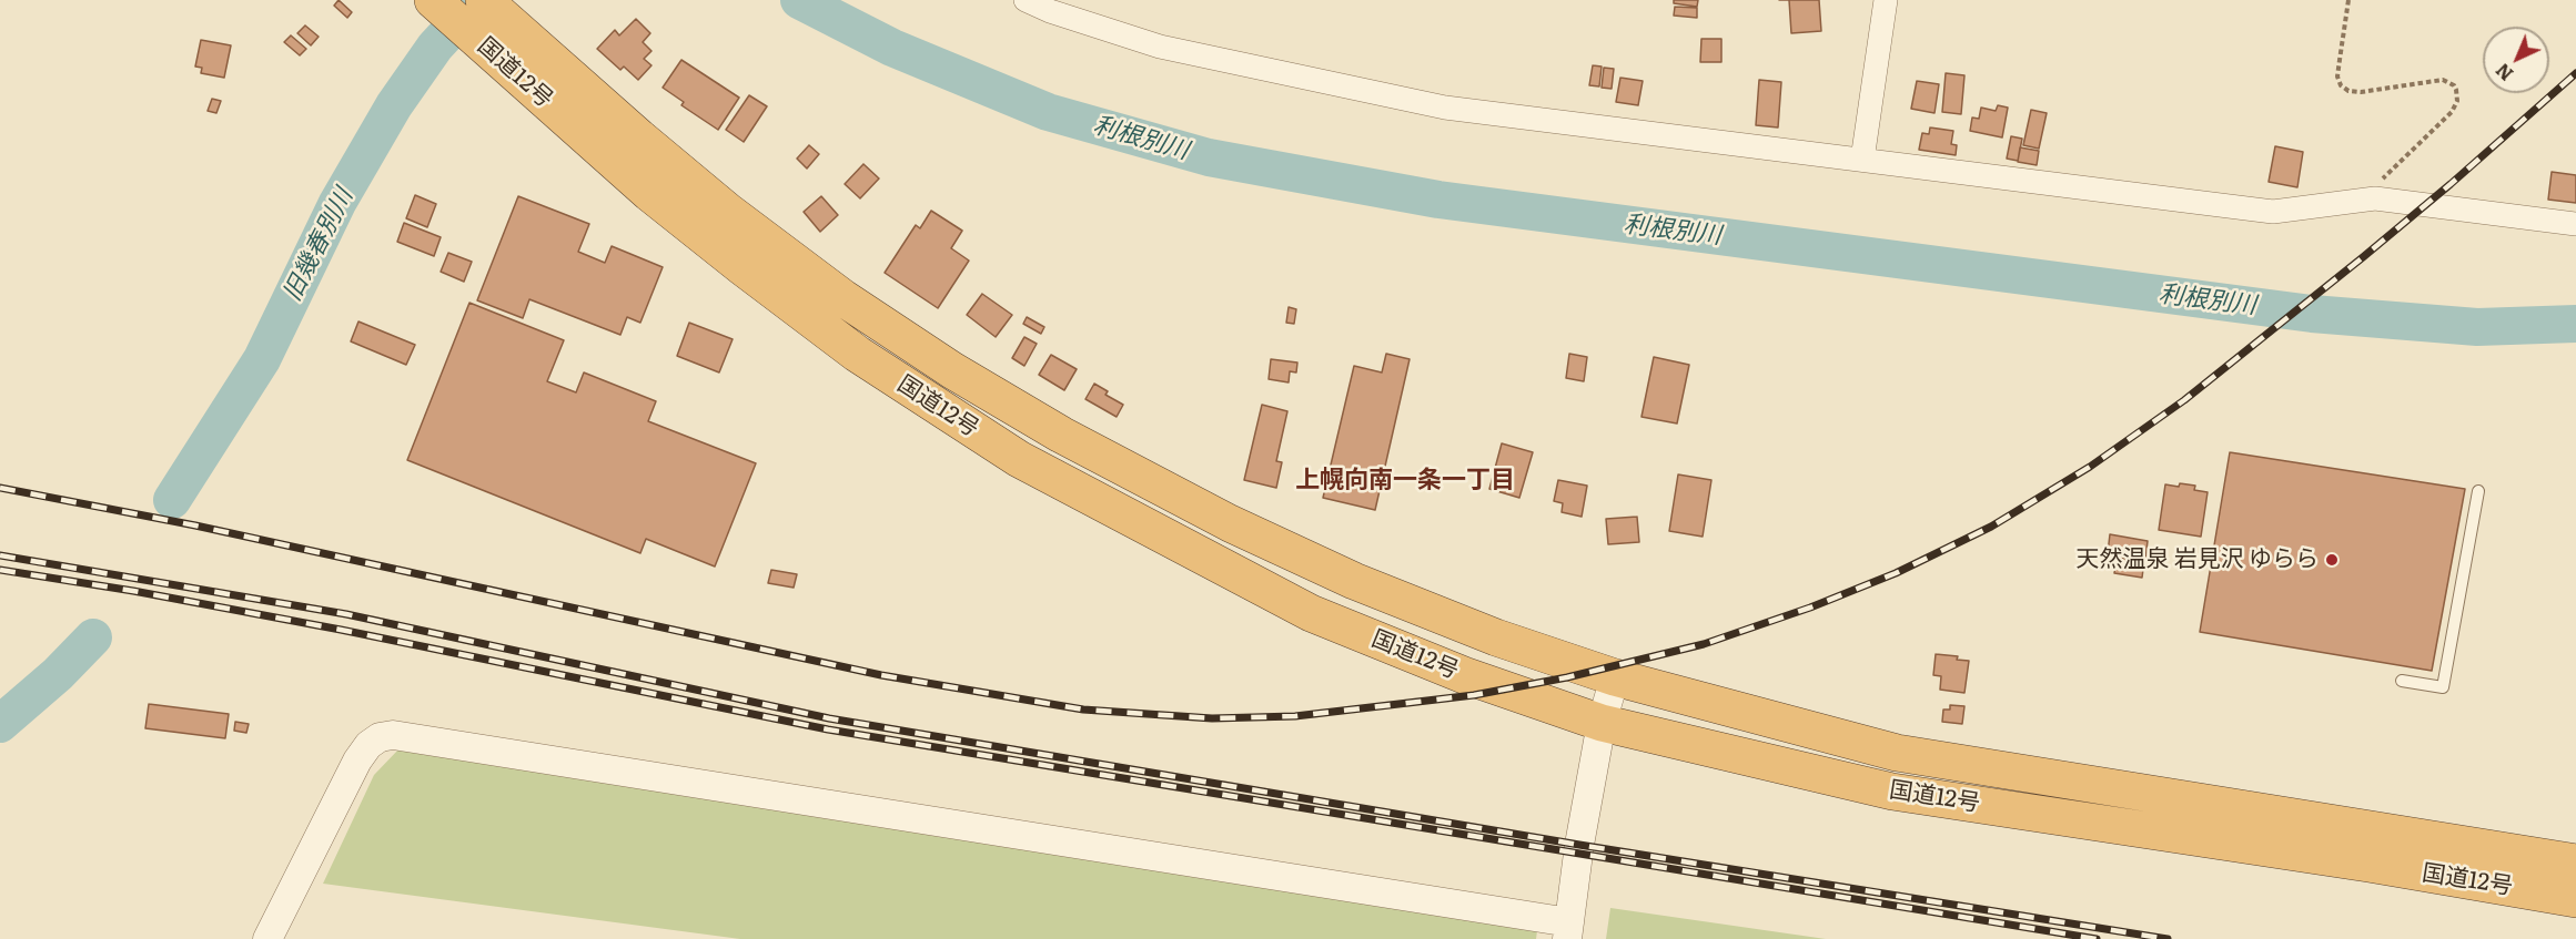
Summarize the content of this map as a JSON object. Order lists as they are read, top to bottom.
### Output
{
  "streets": {
    "highway": ["国道12号"]
  },
  "districts": ["上幌向南一条一丁目"],
  "water": ["利根別川", "旧幾春別川"],
  "places": ["天然温泉 岩見沢 ゆらら"],
  "north": "bottom left"
}
